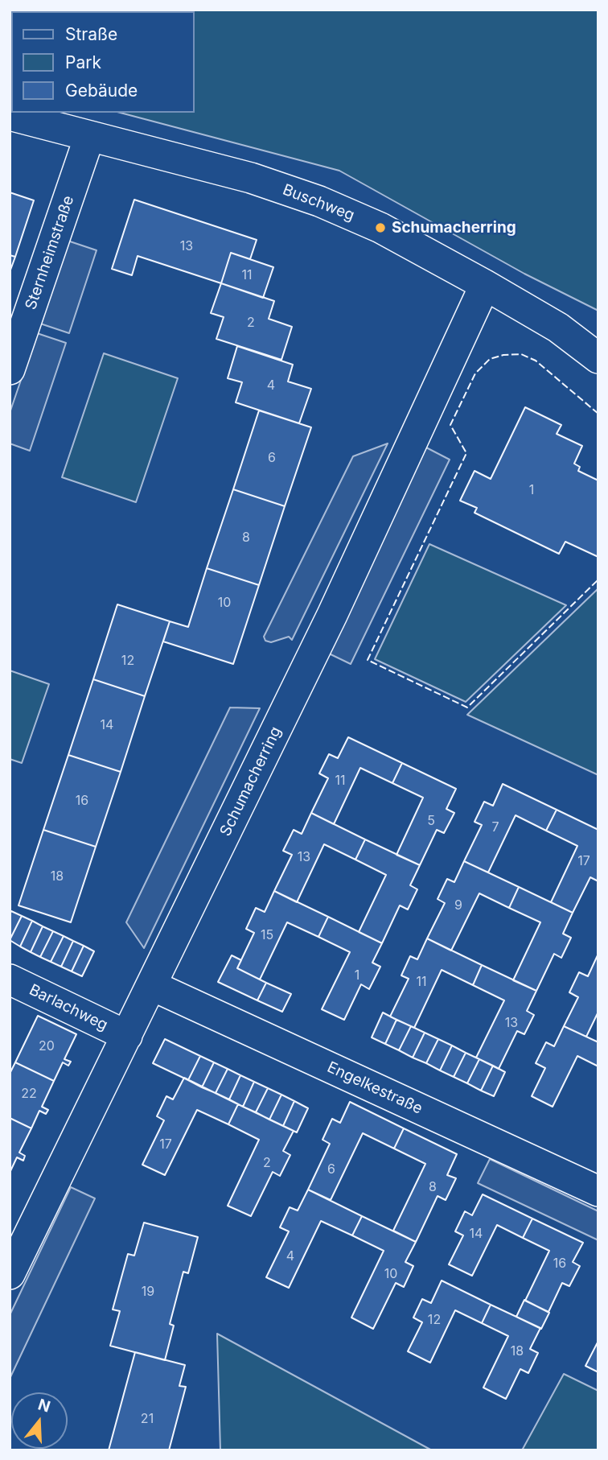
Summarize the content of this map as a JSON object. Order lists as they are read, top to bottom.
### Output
{
  "streets": {
    "street": [
      "Buschweg",
      "Sternheimstraße",
      "Schumacherring",
      "Barlachweg",
      "Engelkestraße"
    ]
  },
  "crossings": [
    ["Buschweg", "Sternheimstraße"],
    ["Buschweg", "Schumacherring"],
    ["Schumacherring", "Barlachweg"],
    ["Schumacherring", "Engelkestraße"]
  ],
  "places": ["Schumacherring"],
  "house_numbers": [
    "13",
    "11",
    "2",
    "4",
    "6",
    "1",
    "8",
    "10",
    "12",
    "14",
    "11",
    "16",
    "5",
    "7",
    "13",
    "17",
    "18",
    "9",
    "15",
    "1",
    "11",
    "13",
    "20",
    "22",
    "17",
    "2",
    "6",
    "8",
    "14",
    "4",
    "16",
    "10",
    "19",
    "12",
    "18",
    "21"
  ],
  "legend": ["Straße", "Park", "Gebäude"],
  "north": "top"
}
